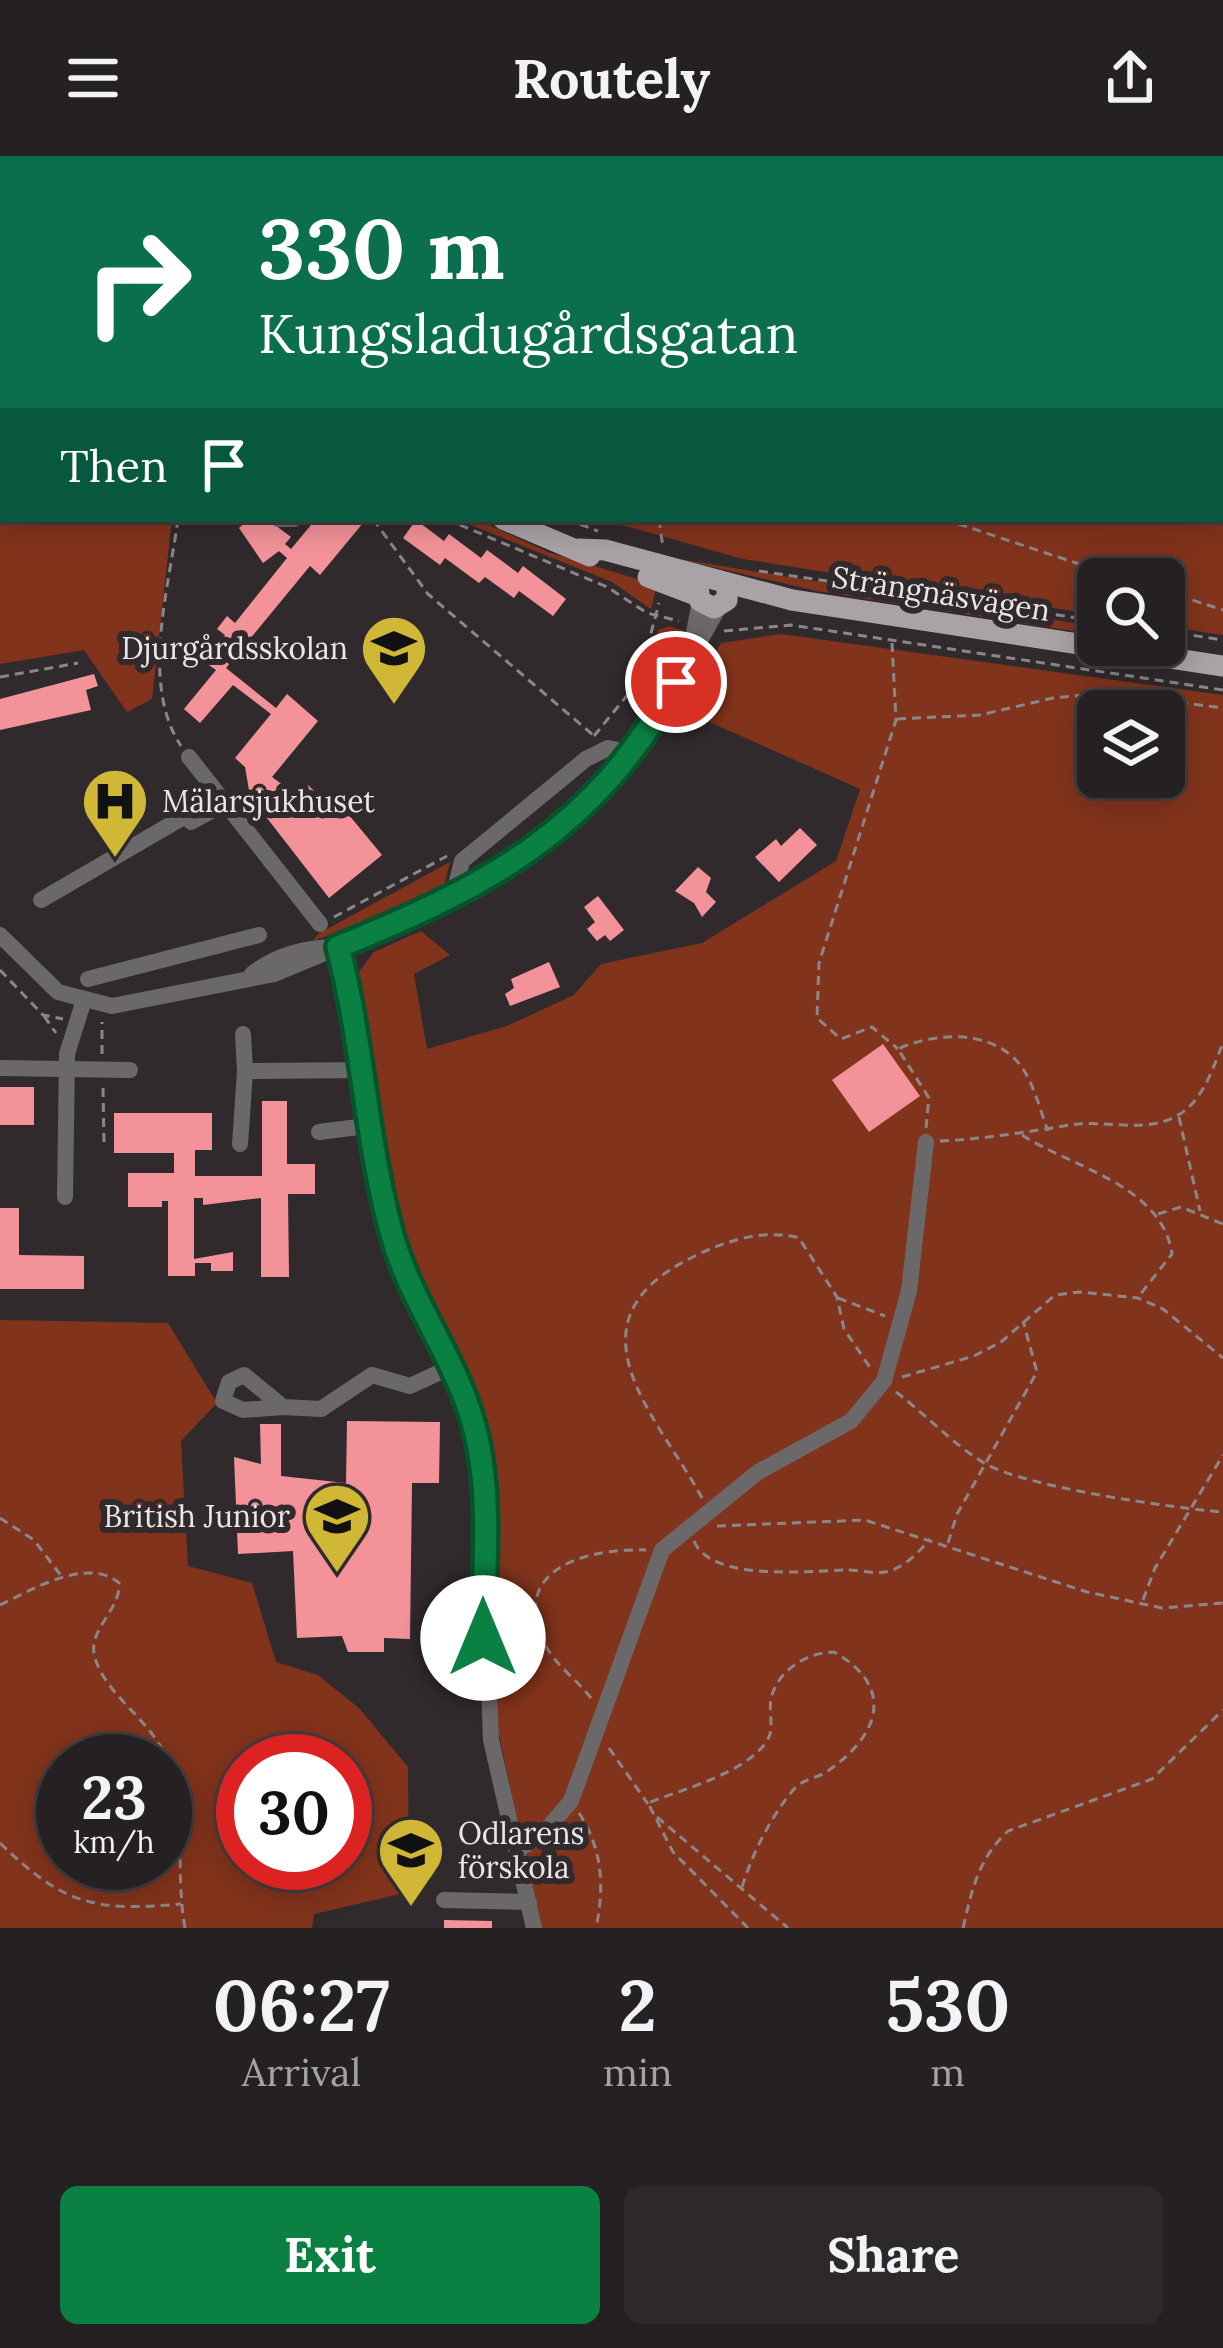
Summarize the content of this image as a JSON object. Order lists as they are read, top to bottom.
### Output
{
  "streets": {
    "main road": ["Strängnäsvägen"]
  },
  "places": {
    "school or university": ["Djurgårdsskolan", "British Junior", "Odlarens förskola"],
    "hospital": ["Mälarsjukhuset"]
  },
  "page": {
    "header": "Routely",
    "turn": ["330 m", "Kungsladugårdsgatan"],
    "then": "Then",
    "speed": "23 km/h",
    "limit": "30",
    "eta": [
      "06:27",
      "Arrival",
      "2",
      "min",
      "530",
      "m"
    ],
    "buttons": ["Exit", "Share"]
  }
}
